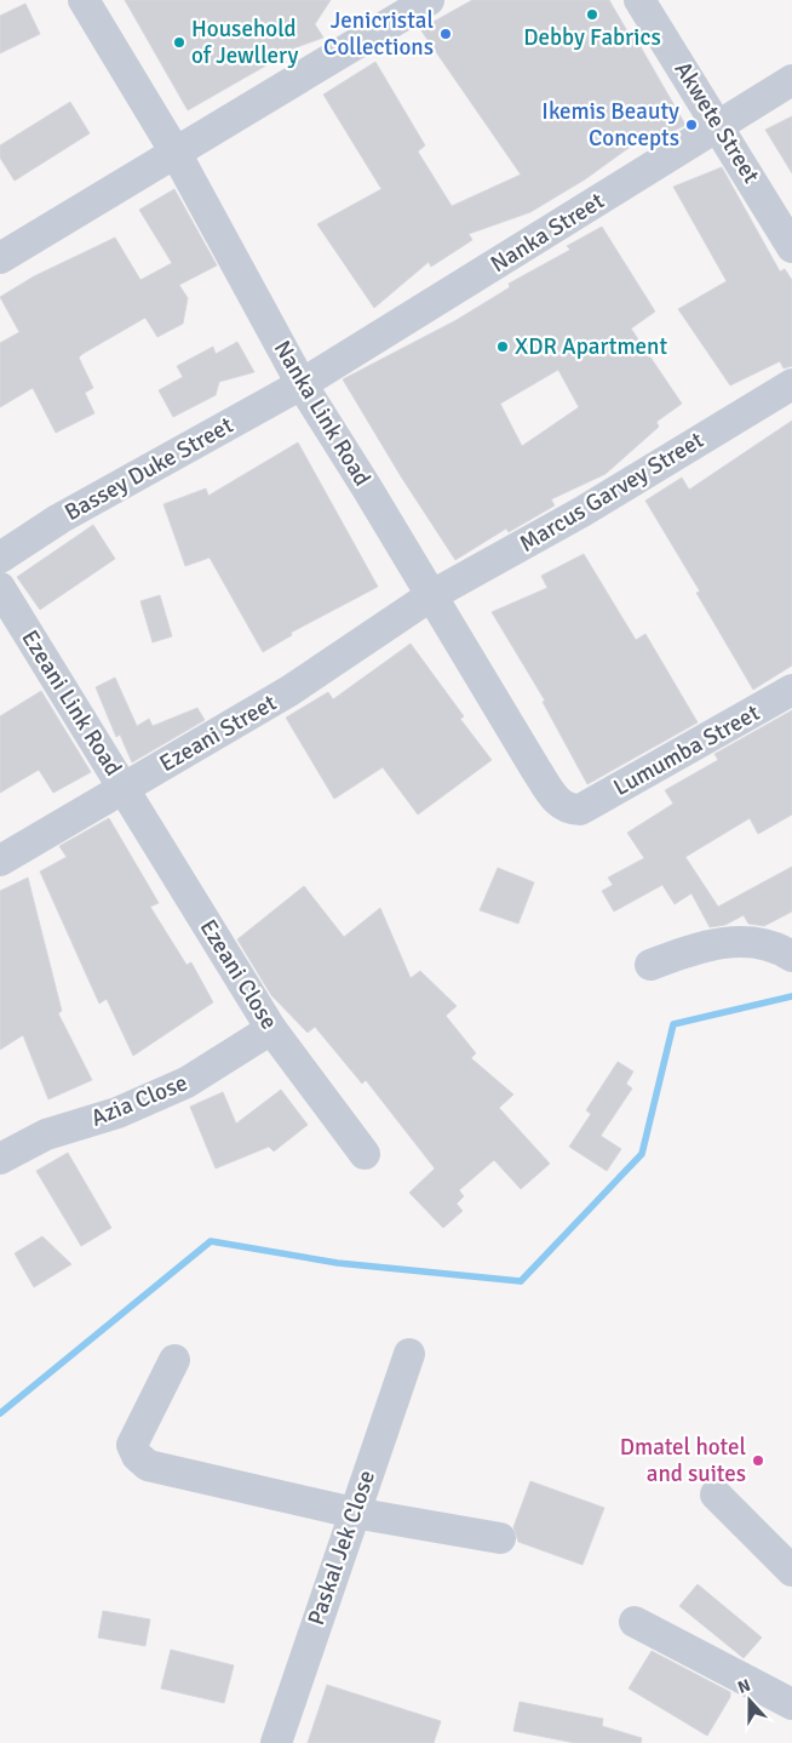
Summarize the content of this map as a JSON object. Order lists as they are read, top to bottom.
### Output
{
  "streets": {
    "street": [
      "Akwete Street",
      "Nanka Street",
      "Nanka Link Road",
      "Bassey Duke Street",
      "Marcus Garvey Street",
      "Ezeani Link Road",
      "Ezeani Street",
      "Lumumba Street",
      "Ezeani Close",
      "Azia Close",
      "Paskal Jek Close"
    ]
  },
  "crossings": [
    ["Akwete Street", "Nanka Street"],
    ["Nanka Street", "Nanka Link Road"],
    ["Nanka Street", "Bassey Duke Street"],
    ["Nanka Link Road", "Bassey Duke Street"],
    ["Nanka Link Road", "Marcus Garvey Street"],
    ["Nanka Link Road", "Ezeani Street"],
    ["Nanka Link Road", "Lumumba Street"],
    ["Marcus Garvey Street", "Ezeani Street"],
    ["Ezeani Link Road", "Ezeani Street"],
    ["Ezeani Link Road", "Ezeani Close"],
    ["Ezeani Street", "Ezeani Close"],
    ["Ezeani Close", "Azia Close"]
  ],
  "places": [
    "Debby Fabrics",
    "Jenicristal Collections",
    "Household of Jewllery",
    "Ikemis Beauty Concepts",
    "XDR Apartment",
    "Dmatel hotel and suites"
  ],
  "north": "top"
}
